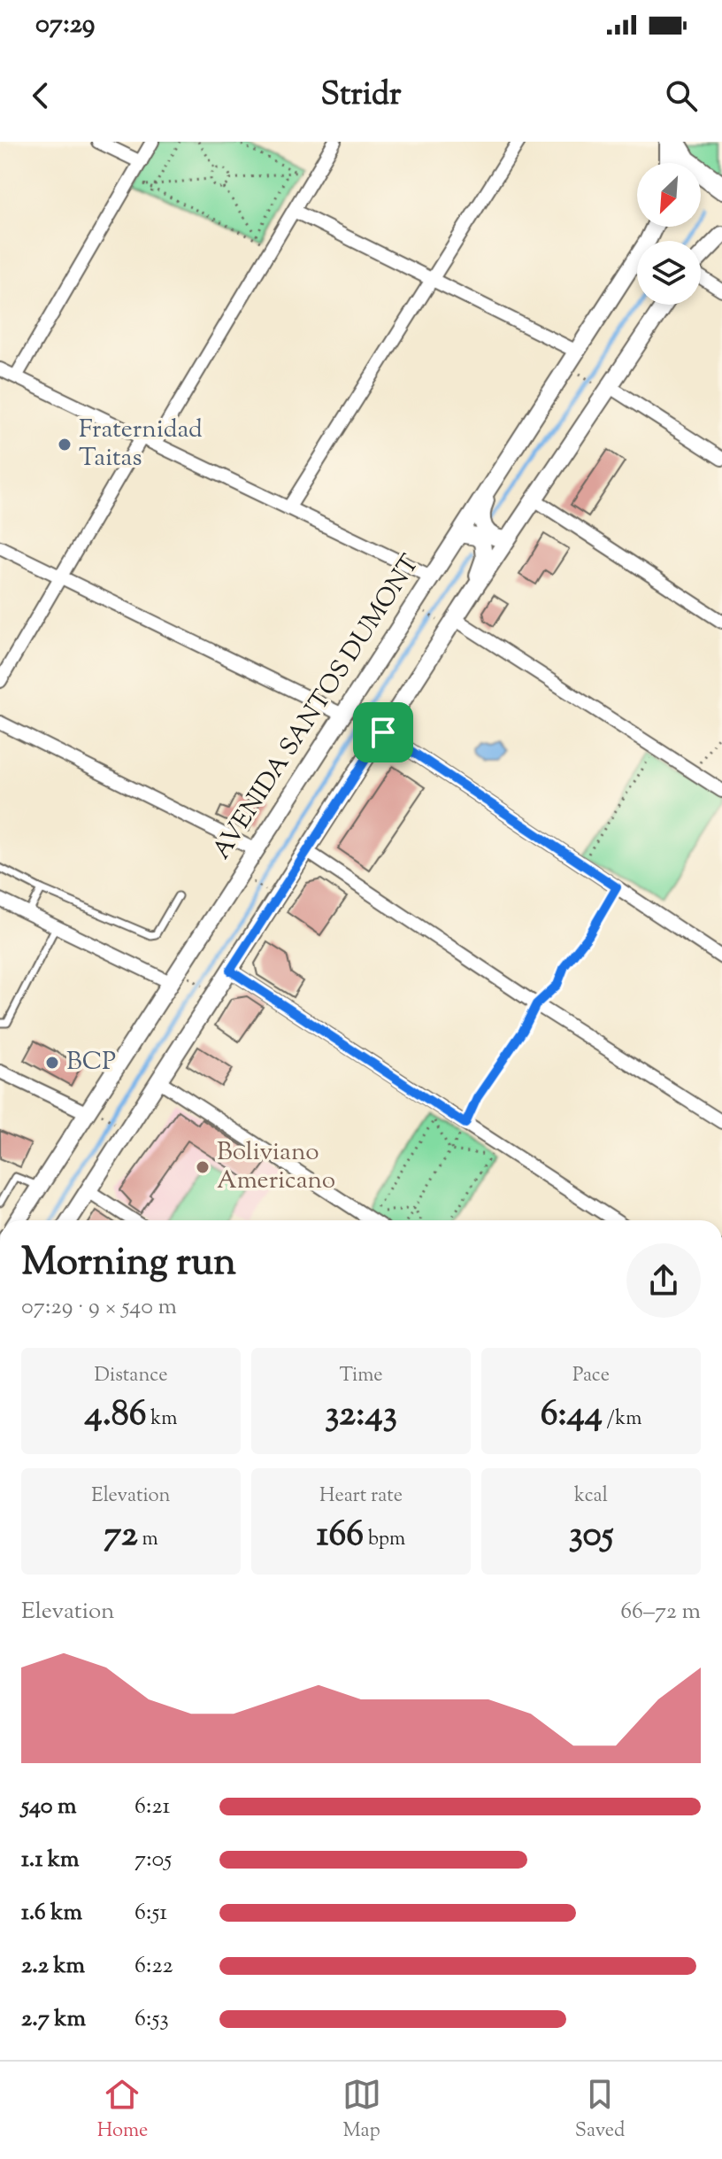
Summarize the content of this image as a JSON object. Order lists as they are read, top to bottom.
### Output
{
  "streets": {
    "main road": ["AVENIDA SANTOS DUMONT"]
  },
  "places": ["Fraternidad Taitas", "BCP", "Boliviano Americano"],
  "north": "bottom left",
  "page": {
    "status": "07:29",
    "header": "Stridr",
    "heading": ["Morning run", "07:29 · 9 × 540 m"],
    "stats": [
      ["Distance", "4.86 km"],
      ["Time", "32:43"],
      ["Pace", "6:44 /km"],
      ["Elevation", "72 m"],
      ["Heart rate", "166 bpm"],
      ["kcal", "305"]
    ],
    "chart": ["Elevation", "66–72 m"],
    "list": [
      {
        "name": "540 m",
        "note": "6:21"
      },
      {
        "name": "1.1 km",
        "note": "7:05"
      },
      {
        "name": "1.6 km",
        "note": "6:51"
      },
      {
        "name": "2.2 km",
        "note": "6:22"
      },
      {
        "name": "2.7 km",
        "note": "6:53"
      }
    ],
    "tabs": ["Home", "Map", "Saved"]
  }
}
